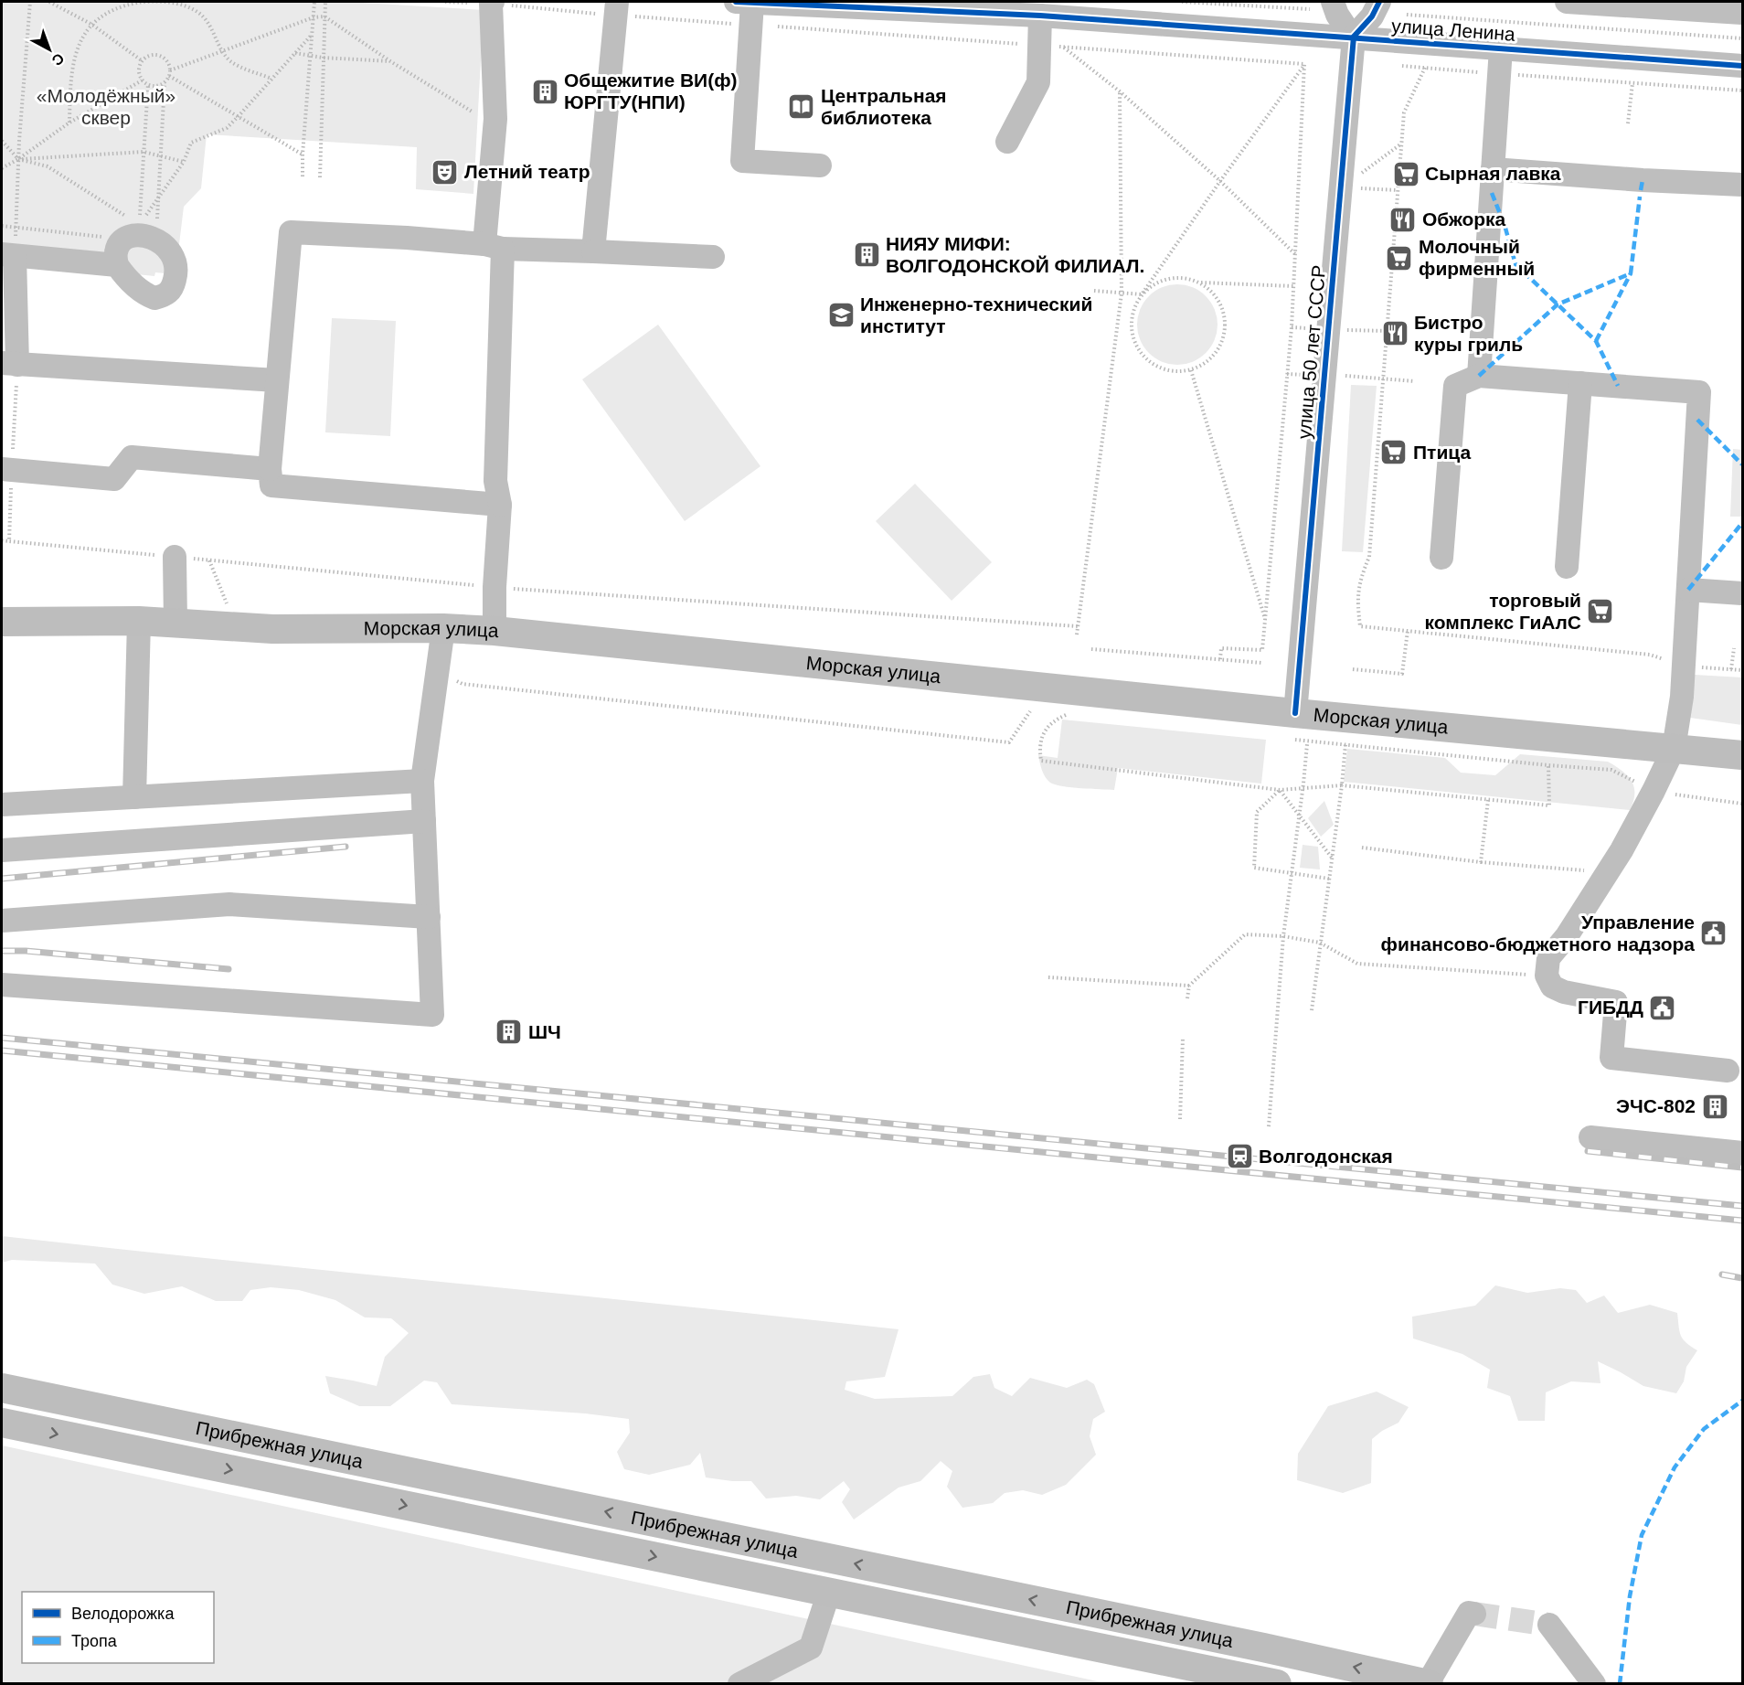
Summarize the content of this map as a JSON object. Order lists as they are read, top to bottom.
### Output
{
  "streets": {
    "main road": ["Морская улица", "Прибрежная улица"],
    "street": ["улица Ленина", "улица 50 лет СССР"]
  },
  "crossings": [
    ["улица Ленина", "улица 50 лет СССР"],
    ["улица 50 лет СССР", "Морская улица"]
  ],
  "parks": ["«Молодёжный» сквер"],
  "places": {
    "building": [
      "Общежитие ВИ(ф) ЮРГТУ(НПИ)",
      "НИЯУ МИФИ: ВОЛГОДОНСКОЙ ФИЛИАЛ.",
      "ШЧ",
      "ЭЧС-802"
    ],
    "library": ["Центральная библиотека"],
    "theatre": ["Летний театр"],
    "supermarket": [
      "Сырная лавка",
      "Молочный фирменный",
      "Птица",
      "торговый комплекс ГиАлС"
    ],
    "restaurant": ["Обжорка", "Бистро куры гриль"],
    "school or university": ["Инженерно-технический институт"],
    "public building": ["Управление финансово-бюджетного надзора", "ГИБДД"],
    "station": ["Волгодонская"]
  },
  "legend": ["Велодорожка", "Тропа"],
  "north": "bottom right"
}
